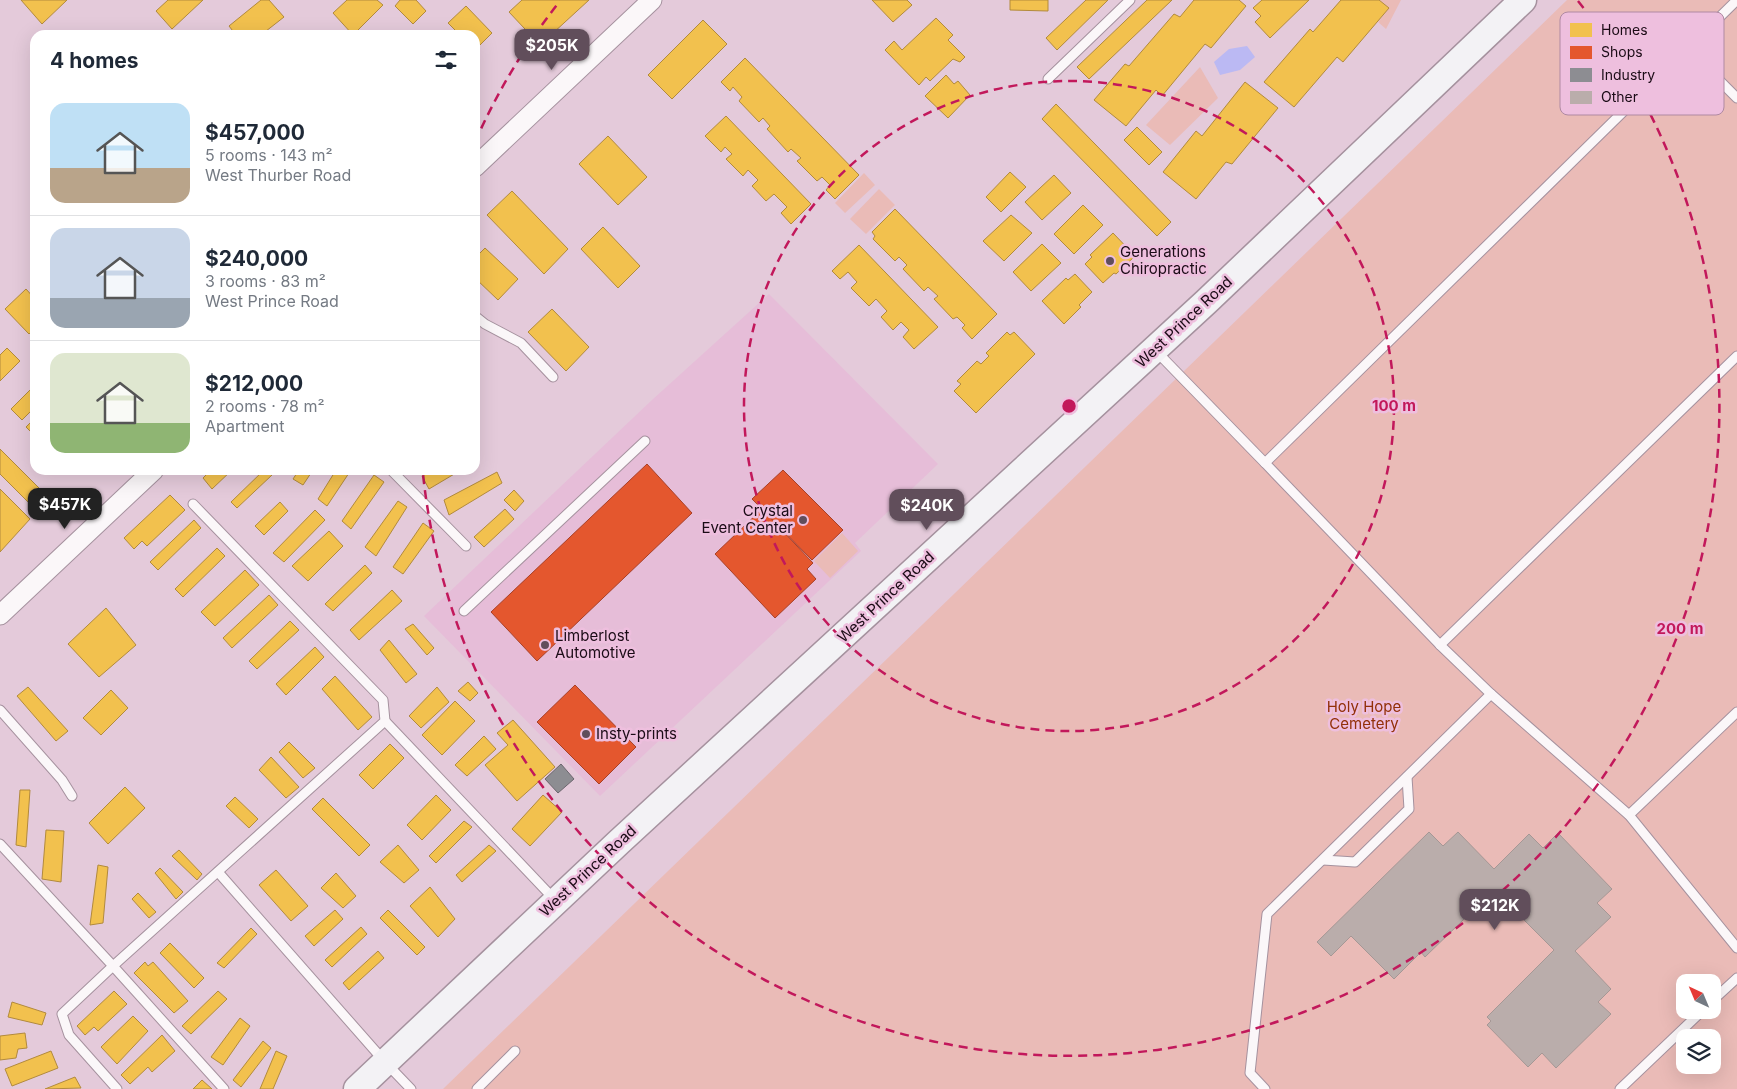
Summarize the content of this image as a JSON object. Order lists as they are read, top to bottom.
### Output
{
  "streets": {
    "main road": ["West Prince Road"]
  },
  "parks": ["Holy Hope Cemetery"],
  "places": [
    "Generations Chiropractic",
    "Crystal Event Center",
    "Limberlost Automotive",
    "Insty-prints"
  ],
  "legend": [
    "Homes",
    "Shops",
    "Industry",
    "Other"
  ],
  "north": "top left",
  "page": {
    "price": [
      "$205K",
      "$457K",
      "$240K",
      "$212K"
    ],
    "heading": "4 homes",
    "list": [
      {
        "name": "$457,000",
        "note": "5 rooms · 143 m² · West Thurber Road"
      },
      {
        "name": "$240,000",
        "note": "3 rooms · 83 m² · West Prince Road"
      },
      {
        "name": "$212,000",
        "note": "2 rooms · 78 m² · Apartment"
      }
    ]
  },
  "rings": ["100 m", "200 m"]
}
